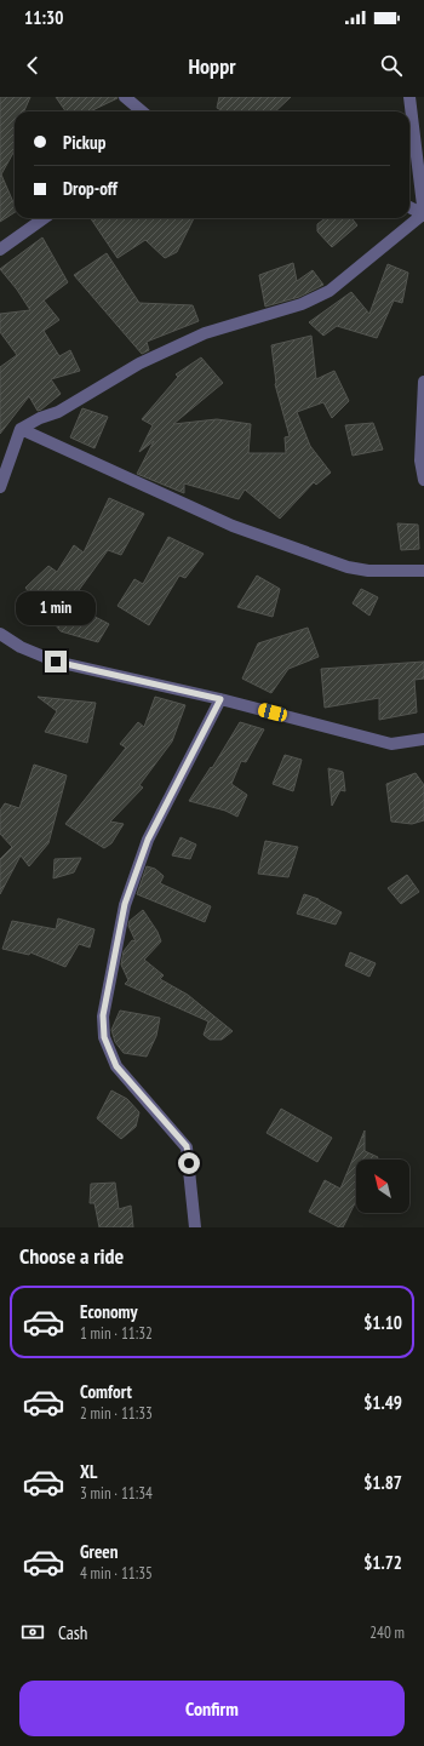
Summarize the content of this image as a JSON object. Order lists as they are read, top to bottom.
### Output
{
  "north": "top left",
  "page": {
    "status": "11:30",
    "header": "Hoppr",
    "banner": ["Pickup", "Drop-off"],
    "bubble": "1 min",
    "heading": "Choose a ride",
    "list": [
      {
        "name": "Economy",
        "note": "1 min · 11:32",
        "value": "$1.10"
      },
      {
        "name": "Comfort",
        "note": "2 min · 11:33",
        "value": "$1.49"
      },
      {
        "name": "XL",
        "note": "3 min · 11:34",
        "value": "$1.87"
      },
      {
        "name": "Green",
        "note": "4 min · 11:35",
        "value": "$1.72"
      }
    ],
    "pay": ["Cash", "240 m"],
    "buttons": "Confirm"
  }
}
